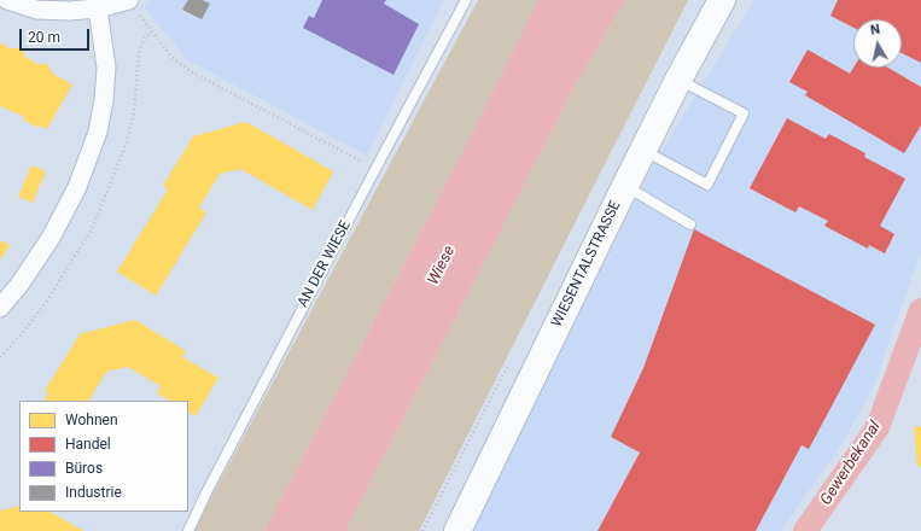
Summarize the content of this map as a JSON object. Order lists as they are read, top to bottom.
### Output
{
  "streets": {
    "main road": ["WIESENTALSTRASSE"],
    "lane": ["AN DER WIESE"]
  },
  "water": ["Wiese", "Gewerbekanal"],
  "legend": [
    "Wohnen",
    "Handel",
    "Büros",
    "Industrie"
  ],
  "scale_bar": "20 m",
  "north": "top"
}
